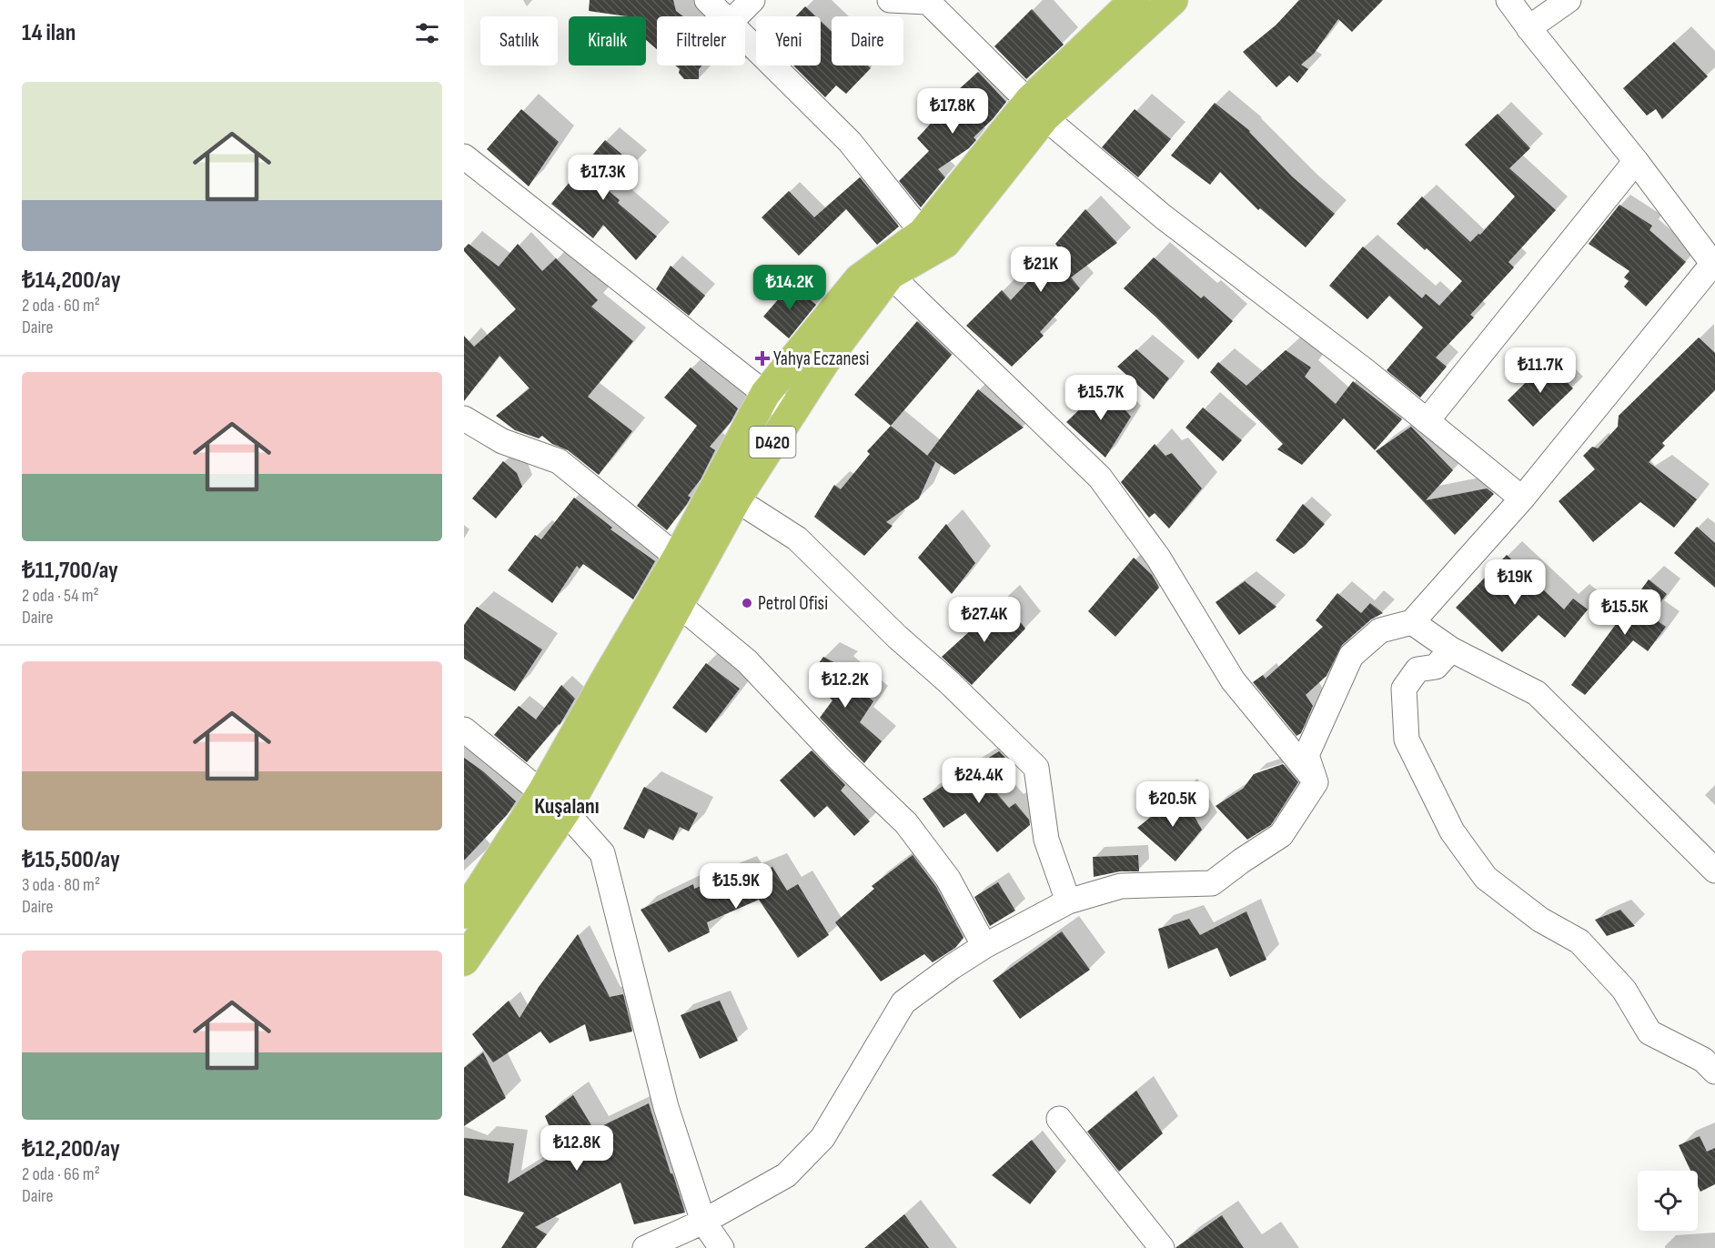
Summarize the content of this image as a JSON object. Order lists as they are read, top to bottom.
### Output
{
  "streets": {
    "highway": ["D420"]
  },
  "districts": ["Kuşalanı"],
  "places": {
    "health": ["Yahya Eczanesi"],
    "other": ["Petrol Ofisi"]
  },
  "page": {
    "heading": "14 ilan",
    "chip": [
      "Satılık",
      "Kiralık",
      "Filtreler",
      "Yeni",
      "Daire"
    ],
    "list": [
      {
        "name": "₺14,200/ay",
        "note": "2 oda · 60 m² · Daire"
      },
      {
        "name": "₺11,700/ay",
        "note": "2 oda · 54 m² · Daire"
      },
      {
        "name": "₺15,500/ay",
        "note": "3 oda · 80 m² · Daire"
      },
      {
        "name": "₺12,200/ay",
        "note": "2 oda · 66 m² · Daire"
      }
    ],
    "price": [
      "₺17.8K",
      "₺17.3K",
      "₺21K",
      "₺14.2K",
      "₺11.7K",
      "₺15.7K",
      "₺19K",
      "₺15.5K",
      "₺27.4K",
      "₺12.2K",
      "₺24.4K",
      "₺20.5K",
      "₺15.9K",
      "₺12.8K"
    ]
  }
}
